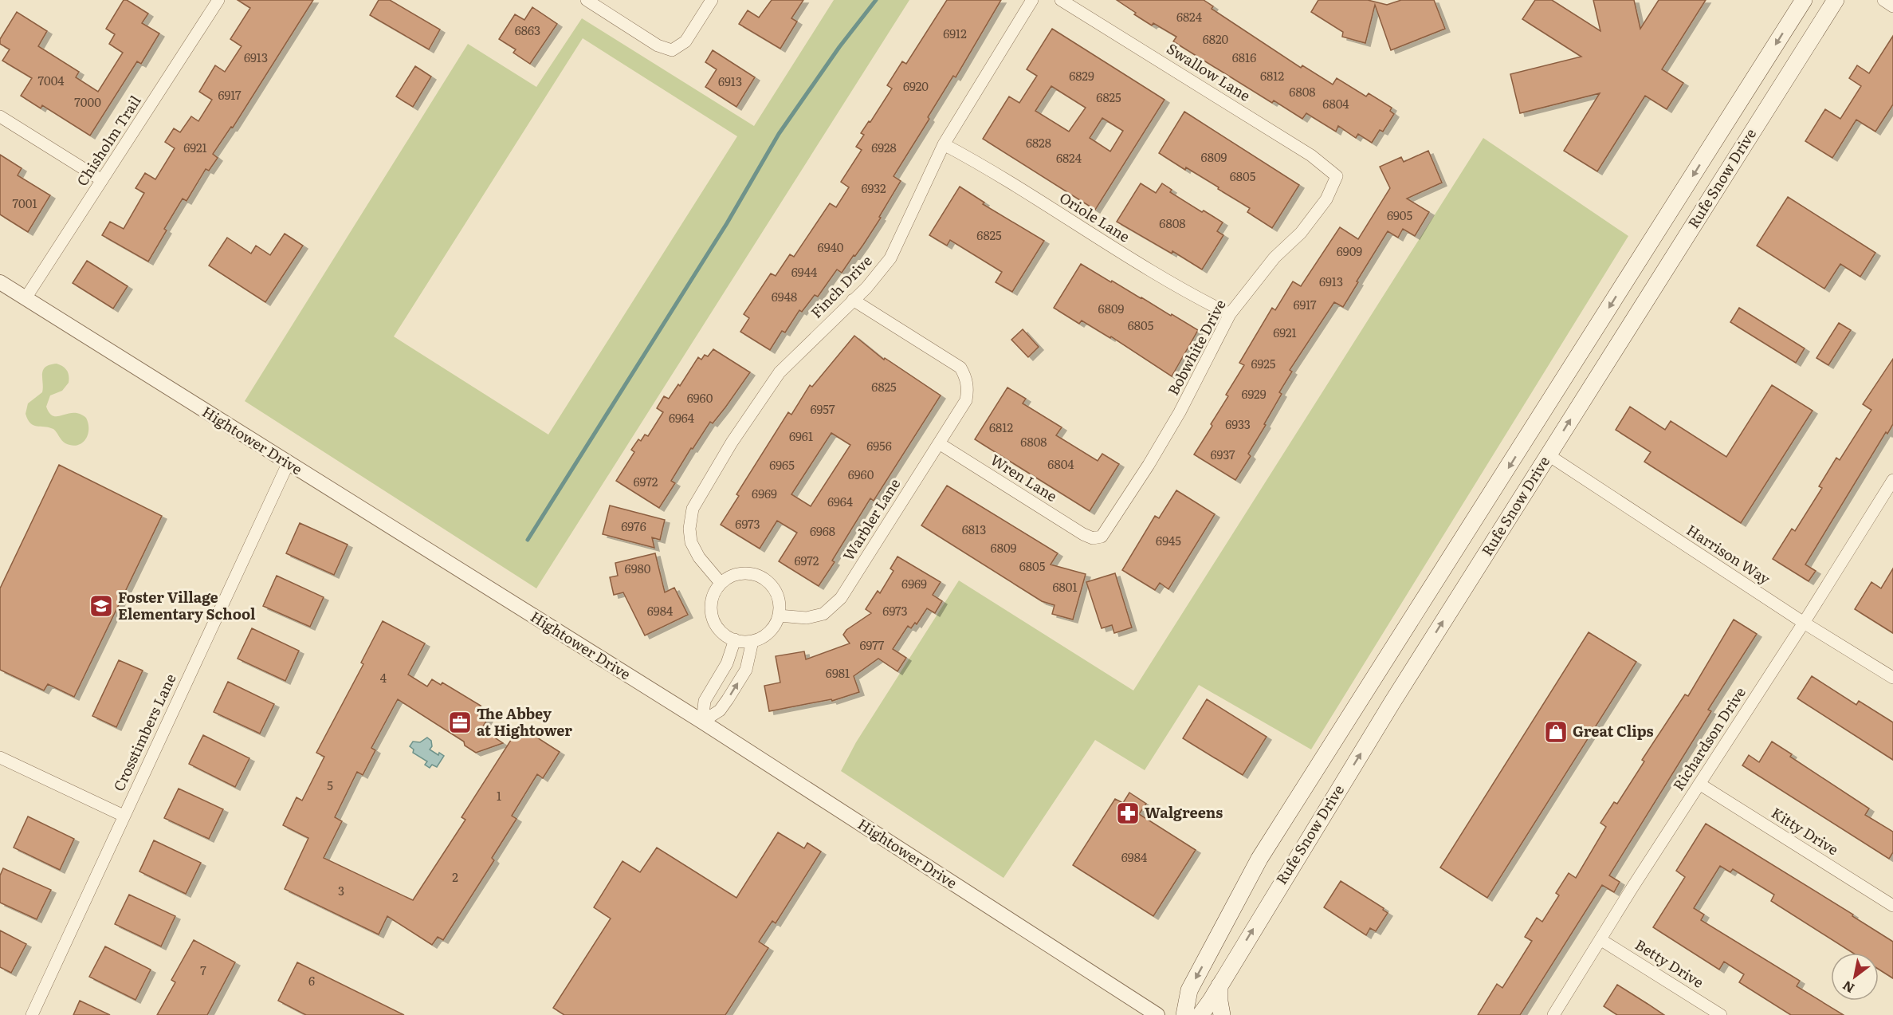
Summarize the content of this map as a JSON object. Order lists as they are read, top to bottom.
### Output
{
  "streets": {
    "main road": ["Rufe Snow Drive"],
    "street": [
      "Swallow Lane",
      "Chisholm Trail",
      "Oriole Lane",
      "Finch Drive",
      "Bobwhite Drive",
      "Hightower Drive",
      "Wren Lane",
      "Warbler Lane",
      "Harrison Way",
      "Crosstimbers Lane",
      "Richardson Drive",
      "Kitty Drive",
      "Betty Drive"
    ]
  },
  "crossings": [
    ["Swallow Lane", "Bobwhite Drive"],
    ["Chisholm Trail", "Hightower Drive"],
    ["Rufe Snow Drive", "Harrison Way"],
    ["Oriole Lane", "Finch Drive"],
    ["Oriole Lane", "Bobwhite Drive"],
    ["Finch Drive", "Warbler Lane"],
    ["Bobwhite Drive", "Wren Lane"],
    ["Hightower Drive", "Crosstimbers Lane"],
    ["Wren Lane", "Warbler Lane"],
    ["Harrison Way", "Richardson Drive"],
    ["Richardson Drive", "Kitty Drive"],
    ["Richardson Drive", "Betty Drive"]
  ],
  "places": {
    "school or university": ["Foster Village Elementary School"],
    "office": ["The Abbey at Hightower"],
    "shop": ["Great Clips"],
    "pharmacy": ["Walgreens"]
  },
  "house_numbers": [
    "6824",
    "6863",
    "6912",
    "6820",
    "6913",
    "6816",
    "6829",
    "6812",
    "7004",
    "6913",
    "6920",
    "6808",
    "6917",
    "6825",
    "7000",
    "6804",
    "6828",
    "6921",
    "6928",
    "6809",
    "6824",
    "6805",
    "6932",
    "7001",
    "6905",
    "6808",
    "6825",
    "6940",
    "6909",
    "6944",
    "6913",
    "6948",
    "6917",
    "6809",
    "6805",
    "6921",
    "6925",
    "6825",
    "6929",
    "6960",
    "6957",
    "6964",
    "6933",
    "6812",
    "6961",
    "6808",
    "6956",
    "6937",
    "6804",
    "6965",
    "6960",
    "6972",
    "6969",
    "6964",
    "6973",
    "6976",
    "6813",
    "6968",
    "6945",
    "6809",
    "6972",
    "6805",
    "6980",
    "6969",
    "6801",
    "6984",
    "6973",
    "6977",
    "6981",
    "4",
    "5",
    "1",
    "6984",
    "2",
    "3",
    "7",
    "6"
  ],
  "north": "bottom left"
}
